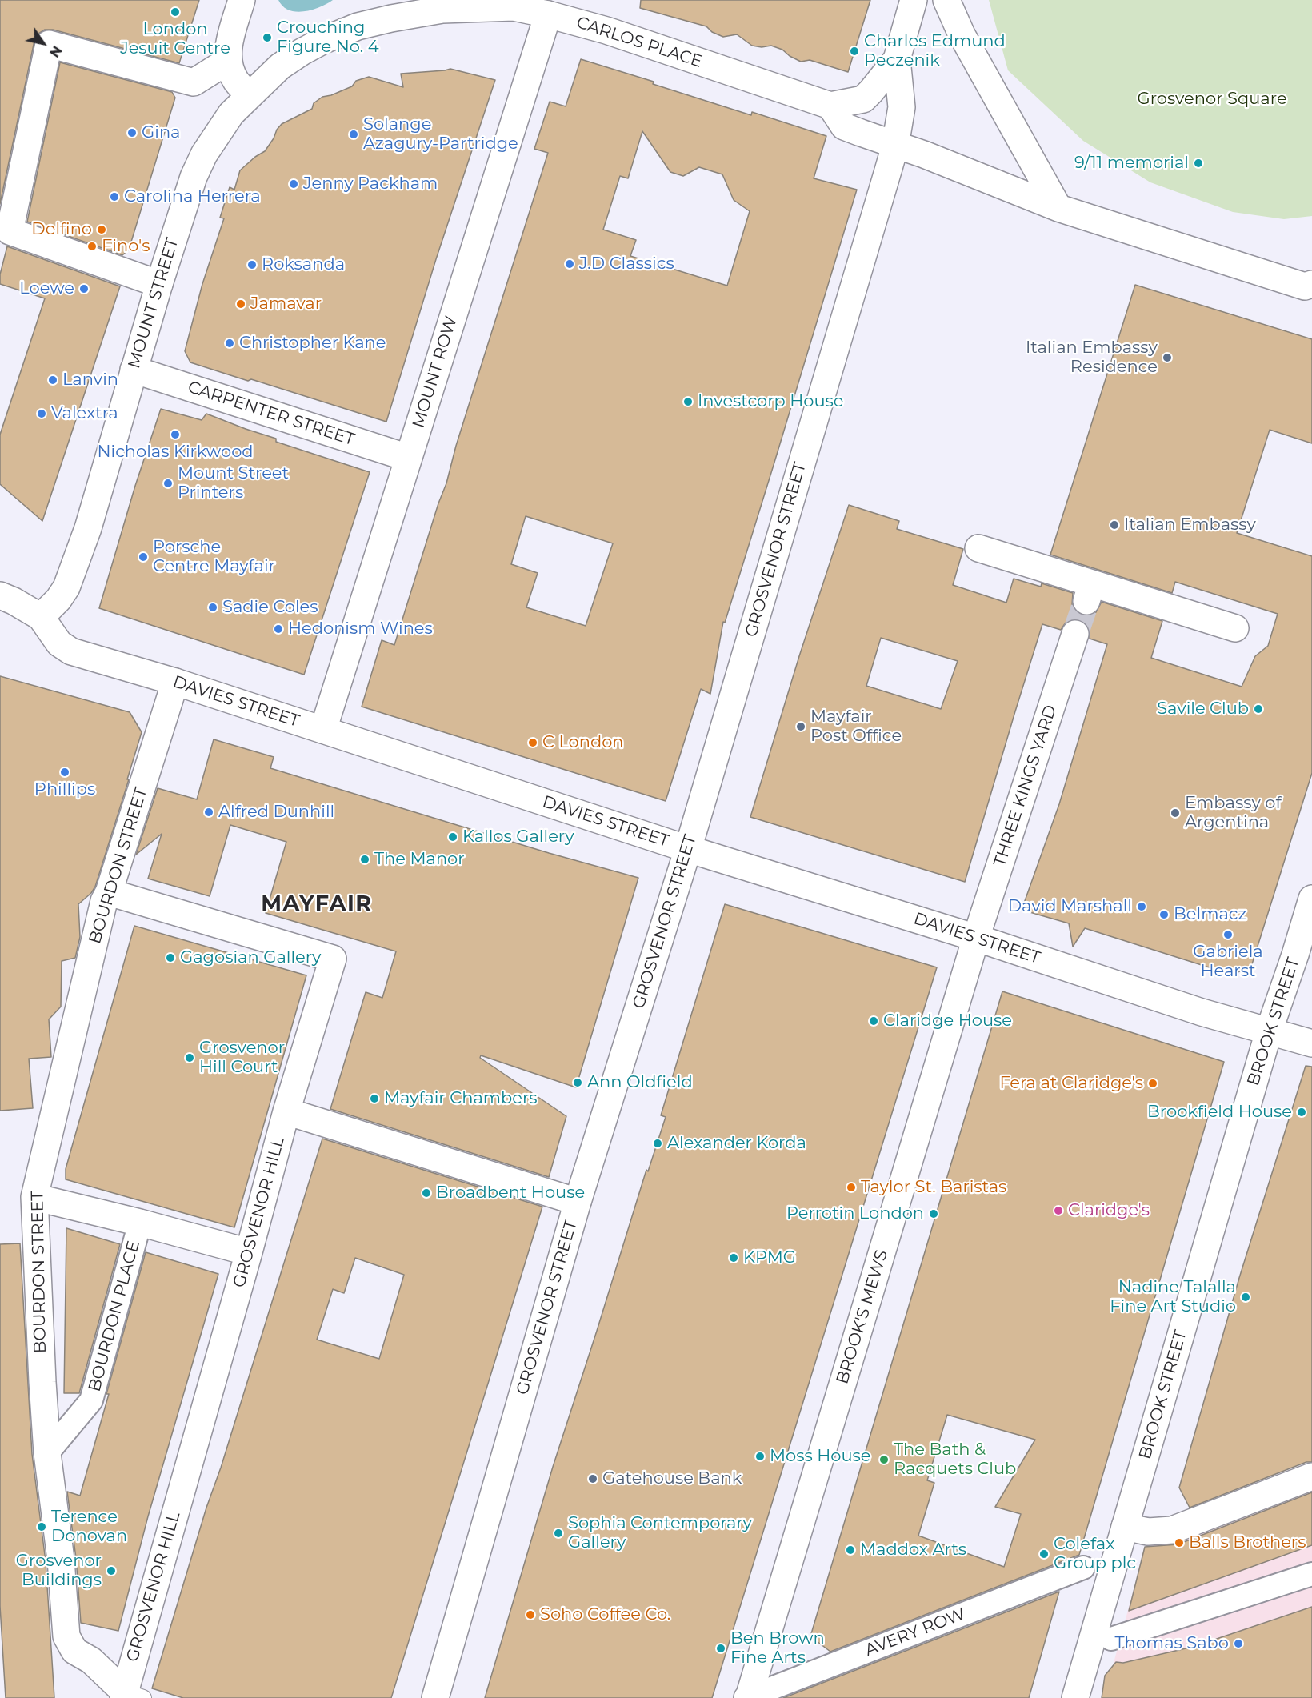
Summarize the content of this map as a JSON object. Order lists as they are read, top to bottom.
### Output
{
  "streets": {
    "street": [
      "CARLOS PLACE",
      "MOUNT STREET",
      "MOUNT ROW",
      "CARPENTER STREET",
      "GROSVENOR STREET",
      "DAVIES STREET",
      "THREE KINGS YARD",
      "BOURDON STREET",
      "BROOK STREET",
      "GROSVENOR HILL",
      "BOURDON PLACE",
      "BROOK'S MEWS",
      "AVERY ROW"
    ]
  },
  "crossings": [
    ["CARLOS PLACE", "MOUNT STREET"],
    ["CARLOS PLACE", "MOUNT ROW"],
    ["MOUNT STREET", "CARPENTER STREET"],
    ["MOUNT STREET", "DAVIES STREET"],
    ["MOUNT ROW", "CARPENTER STREET"],
    ["MOUNT ROW", "DAVIES STREET"],
    ["GROSVENOR STREET", "DAVIES STREET"],
    ["DAVIES STREET", "THREE KINGS YARD"],
    ["DAVIES STREET", "BOURDON STREET"],
    ["DAVIES STREET", "BROOK STREET"],
    ["DAVIES STREET", "BROOK'S MEWS"],
    ["THREE KINGS YARD", "BROOK'S MEWS"],
    ["BOURDON STREET", "GROSVENOR HILL"],
    ["BOURDON STREET", "BOURDON PLACE"],
    ["GROSVENOR HILL", "BOURDON PLACE"],
    ["BROOK'S MEWS", "AVERY ROW"]
  ],
  "districts": ["MAYFAIR"],
  "parks": ["Grosvenor Square"],
  "places": [
    "London Jesuit Centre",
    "Crouching Figure No. 4",
    "Charles Edmund Peczenik",
    "Gina",
    "Solange Azagury-Partridge",
    "9/11 memorial",
    "Jenny Packham",
    "Carolina Herrera",
    "Delfino",
    "Fino's",
    "J.D Classics",
    "Roksanda",
    "Loewe",
    "Jamavar",
    "Christopher Kane",
    "Italian Embassy Residence",
    "Lanvin",
    "Investcorp House",
    "Valextra",
    "Nicholas Kirkwood",
    "Mount Street Printers",
    "Italian Embassy",
    "Porsche Centre Mayfair",
    "Sadie Coles",
    "Hedonism Wines",
    "Savile Club",
    "Mayfair Post Office",
    "C London",
    "Phillips",
    "Alfred Dunhill",
    "Embassy of Argentina",
    "Kallos Gallery",
    "The Manor",
    "David Marshall",
    "Belmacz",
    "Gabriela Hearst",
    "Gagosian Gallery",
    "Claridge House",
    "Grosvenor Hill Court",
    "Ann Oldfield",
    "Fera at Claridge's",
    "Mayfair Chambers",
    "Brookfield House",
    "Alexander Korda",
    "Taylor St. Baristas",
    "Broadbent House",
    "Claridge's",
    "Perrotin London",
    "KPMG",
    "Nadine Talalla Fine Art Studio",
    "Moss House",
    "The Bath & Racquets Club",
    "Gatehouse Bank",
    "Terence Donovan",
    "Sophia Contemporary Gallery",
    "Balls Brothers",
    "Maddox Arts",
    "Colefax Group plc",
    "Grosvenor Buildings",
    "Soho Coffee Co.",
    "Thomas Sabo",
    "Ben Brown Fine Arts"
  ],
  "north": "bottom right"
}
